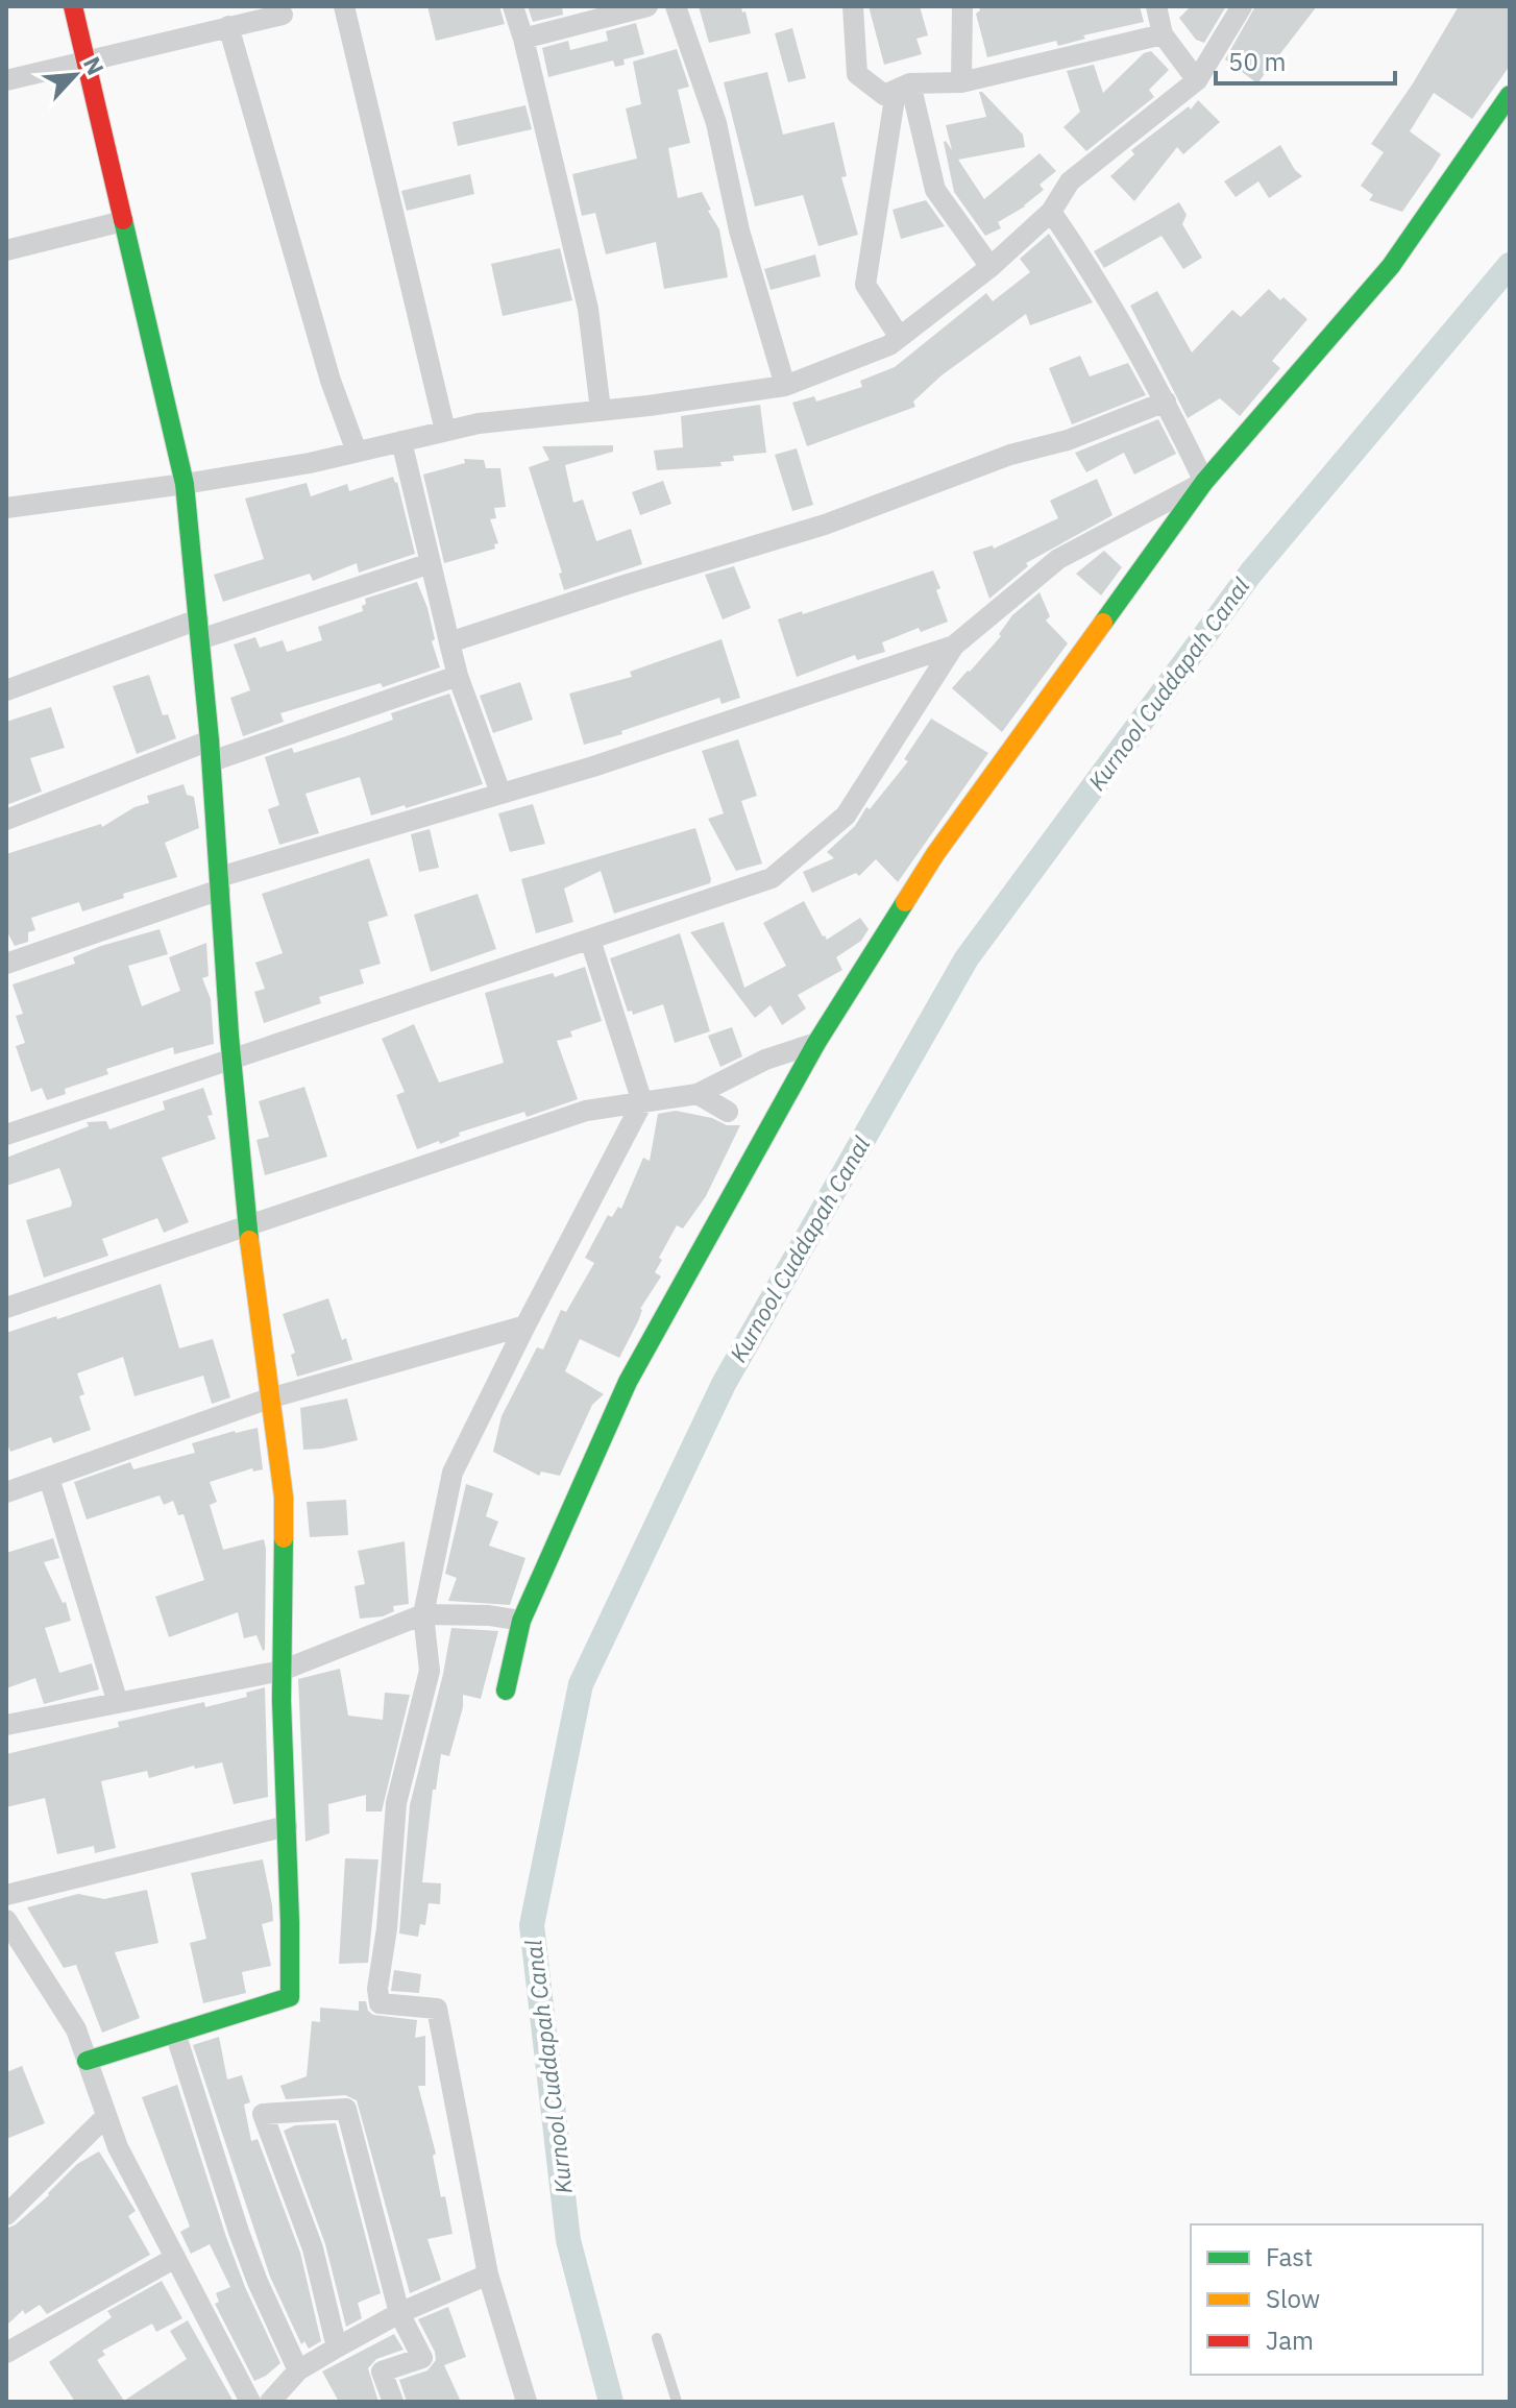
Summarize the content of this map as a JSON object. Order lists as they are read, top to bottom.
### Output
{
  "water": ["Kurnool Cuddapah Canal"],
  "legend": ["Fast", "Slow", "Jam"],
  "scale_bar": "50 m",
  "north": "top right"
}
